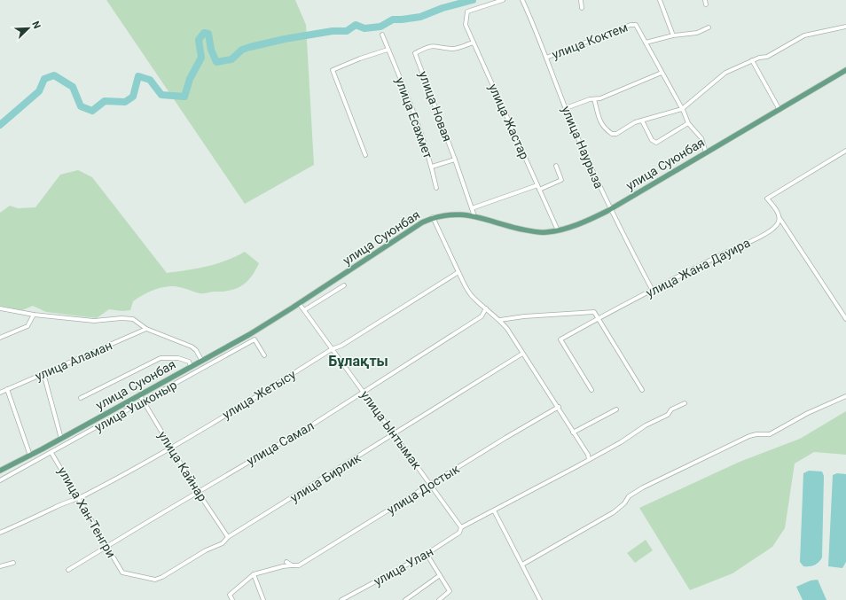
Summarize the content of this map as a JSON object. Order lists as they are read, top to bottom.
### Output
{
  "streets": {
    "main road": ["улица Суюнбая"],
    "street": [
      "улица Коктем",
      "улица Новая",
      "улица Есахмет",
      "улица Жастар",
      "улица Наурыза",
      "улица Жана Дауира",
      "улица Аламан",
      "улица Жетысу",
      "улица Ушконыр",
      "улица Ынтымак",
      "улица Самал",
      "улица Кайнар",
      "улица Бирлик",
      "улица Достык",
      "улица Хан-Тенгри",
      "улица Улан"
    ]
  },
  "crossings": [
    ["улица Коктем", "улица Наурыза"],
    ["улица Новая", "улица Жастар"],
    ["улица Новая", "улица Суюнбая"],
    ["улица Жастар", "улица Суюнбая"],
    ["улица Наурыза", "улица Суюнбая"],
    ["улица Наурыза", "улица Жана Дауира"],
    ["улица Суюнбая", "улица Ынтымак"],
    ["улица Суюнбая", "улица Кайнар"],
    ["улица Жетысу", "улица Ынтымак"],
    ["улица Жетысу", "улица Кайнар"],
    ["улица Жетысу", "улица Хан-Тенгри"],
    ["улица Ушконыр", "улица Кайнар"],
    ["улица Ушконыр", "улица Хан-Тенгри"],
    ["улица Ынтымак", "улица Самал"],
    ["улица Ынтымак", "улица Бирлик"],
    ["улица Ынтымак", "улица Достык"],
    ["улица Ынтымак", "улица Улан"],
    ["улица Самал", "улица Кайнар"],
    ["улица Самал", "улица Хан-Тенгри"],
    ["улица Кайнар", "улица Бирлик"],
    ["улица Бирлик", "улица Хан-Тенгри"]
  ],
  "districts": ["Бұлақты"],
  "north": "top right"
}
